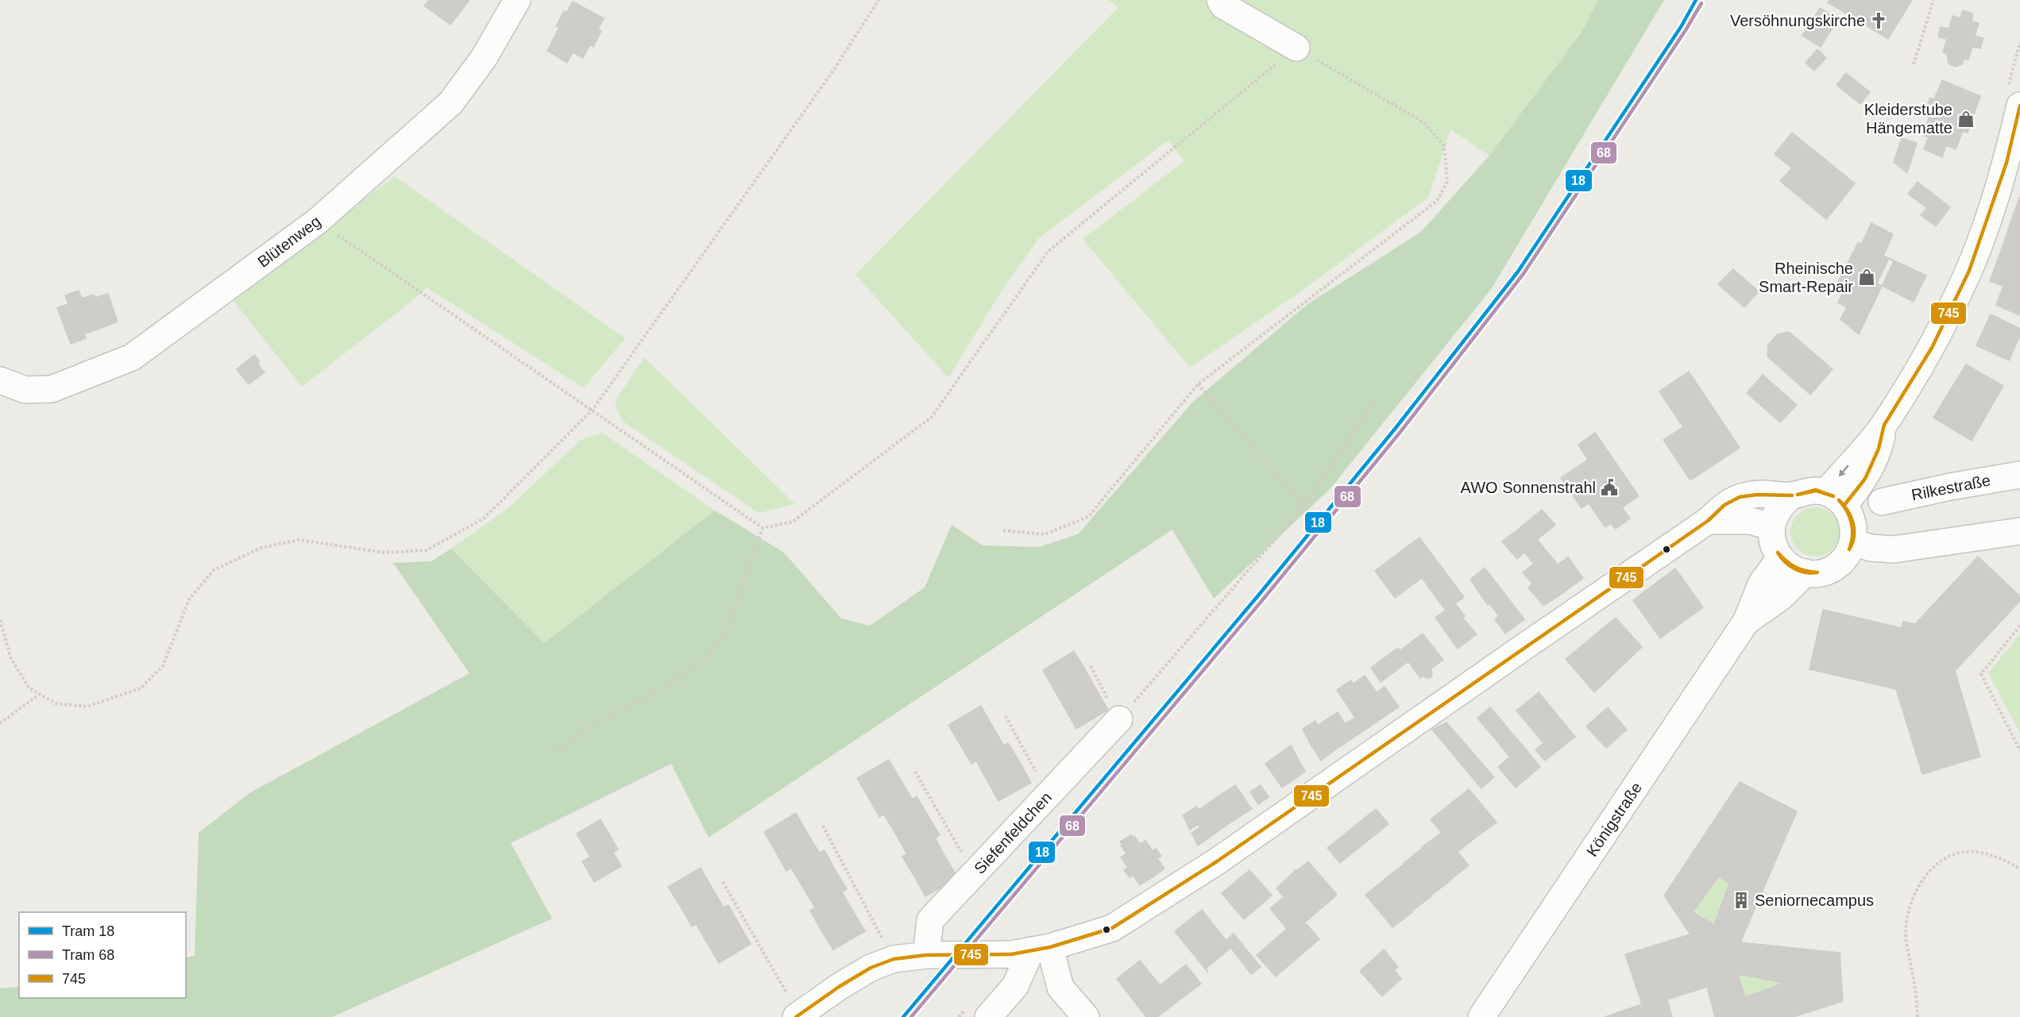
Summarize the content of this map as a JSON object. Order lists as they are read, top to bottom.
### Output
{
  "streets": {
    "street": [
      "Blütenweg",
      "Rilkestraße",
      "Königstraße",
      "Siefenfeldchen"
    ]
  },
  "places": {
    "church": ["Versöhnungskirche"],
    "shop": ["Kleiderstube Hängematte", "Rheinische Smart-Repair"],
    "public building": ["AWO Sonnenstrahl"],
    "building": ["Seniornecampus"]
  },
  "lines": ["tram line 18", "tram line 68", "transit line 745"],
  "legend": ["Tram 18", "Tram 68", "745"]
}
